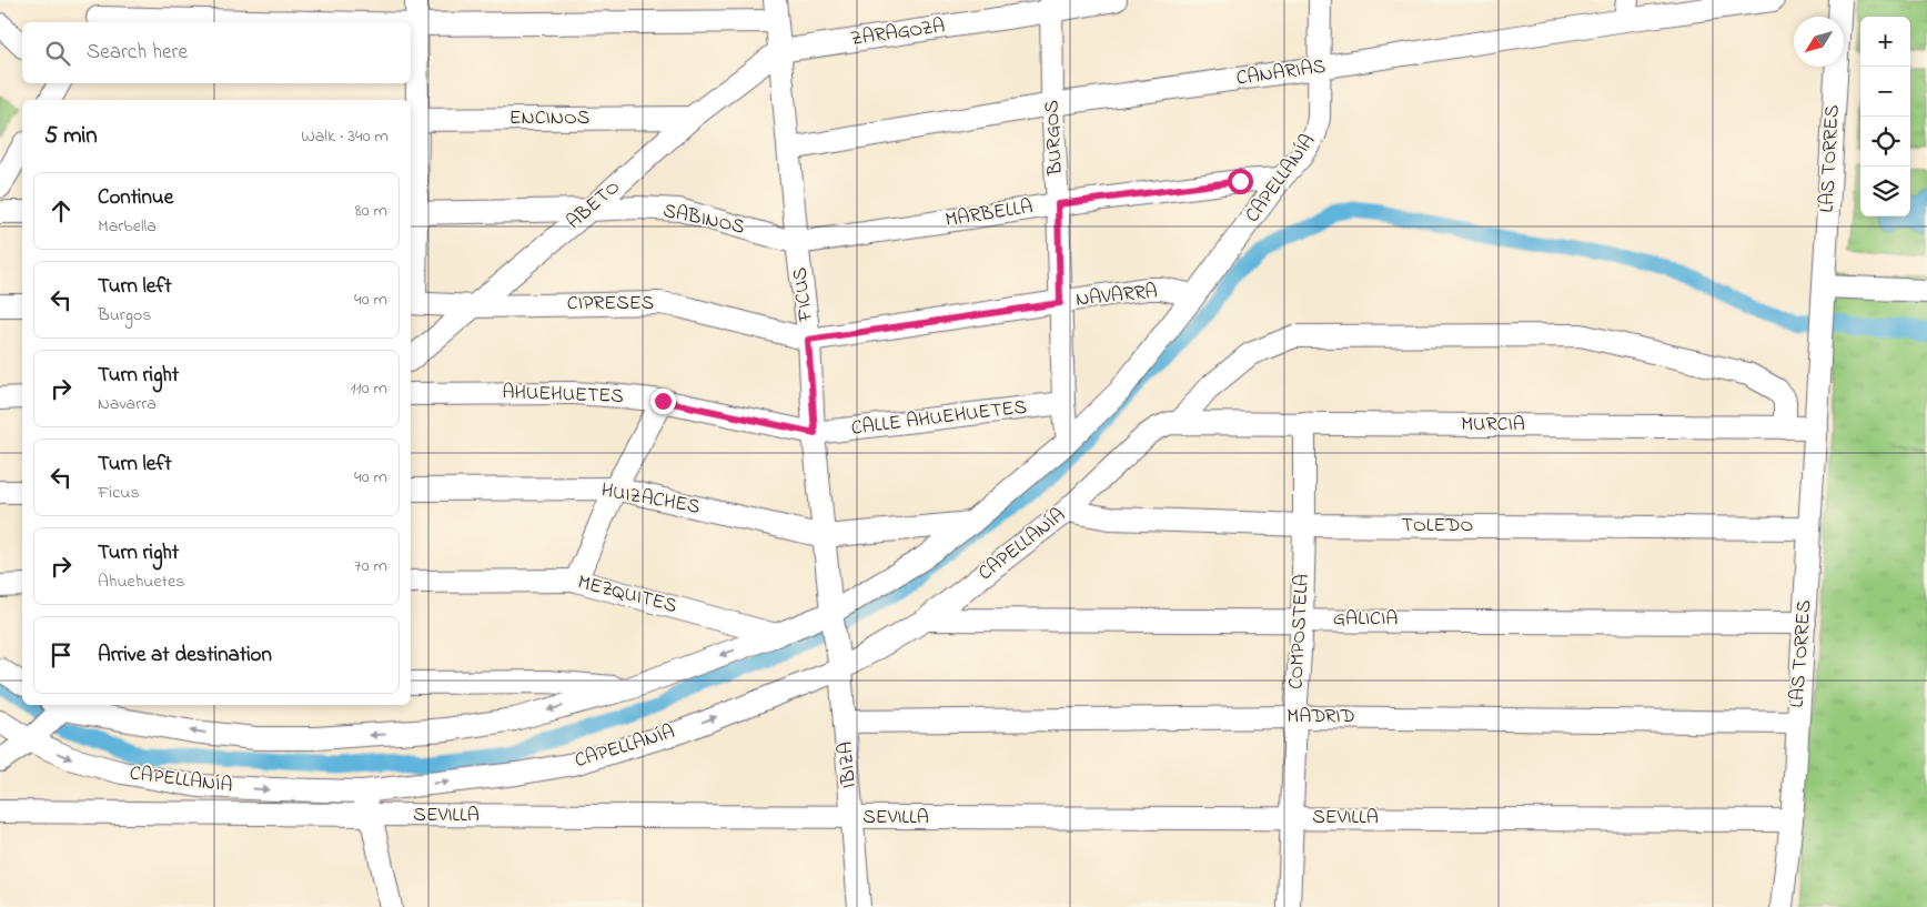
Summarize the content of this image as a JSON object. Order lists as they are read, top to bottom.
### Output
{
  "streets": {
    "street": [
      "ZARAGOZA",
      "CANARIAS",
      "ENCINOS",
      "BURGOS",
      "LAS TORRES",
      "CAPELLANÍA",
      "ABETO",
      "MARBELLA",
      "SABINOS",
      "FICUS",
      "NAVARRA",
      "CIPRESES",
      "AHUEHUETES",
      "CALLE AHUEHUETES",
      "MURCIA",
      "HUIZACHES",
      "TOLEDO",
      "MEZQUITES",
      "GALICIA",
      "COMPOSTELA",
      "MADRID",
      "IBIZA",
      "SEVILLA"
    ]
  },
  "crossings": [
    ["ZARAGOZA", "BURGOS"],
    ["ZARAGOZA", "ABETO"],
    ["ZARAGOZA", "FICUS"],
    ["CANARIAS", "BURGOS"],
    ["CANARIAS", "CAPELLANÍA"],
    ["CANARIAS", "FICUS"],
    ["ENCINOS", "ABETO"],
    ["BURGOS", "CAPELLANÍA"],
    ["BURGOS", "MARBELLA"],
    ["BURGOS", "NAVARRA"],
    ["BURGOS", "CALLE AHUEHUETES"],
    ["LAS TORRES", "MURCIA"],
    ["LAS TORRES", "TOLEDO"],
    ["LAS TORRES", "GALICIA"],
    ["LAS TORRES", "MADRID"],
    ["LAS TORRES", "SEVILLA"],
    ["CAPELLANÍA", "MARBELLA"],
    ["CAPELLANÍA", "FICUS"],
    ["CAPELLANÍA", "NAVARRA"],
    ["CAPELLANÍA", "MURCIA"],
    ["CAPELLANÍA", "HUIZACHES"],
    ["CAPELLANÍA", "TOLEDO"],
    ["CAPELLANÍA", "MEZQUITES"],
    ["CAPELLANÍA", "GALICIA"],
    ["CAPELLANÍA", "IBIZA"],
    ["ABETO", "SABINOS"],
    ["ABETO", "FICUS"],
    ["ABETO", "CIPRESES"],
    ["MARBELLA", "SABINOS"],
    ["MARBELLA", "FICUS"],
    ["SABINOS", "FICUS"],
    ["FICUS", "NAVARRA"],
    ["FICUS", "CIPRESES"],
    ["FICUS", "AHUEHUETES"],
    ["FICUS", "CALLE AHUEHUETES"],
    ["FICUS", "HUIZACHES"],
    ["FICUS", "IBIZA"],
    ["NAVARRA", "CIPRESES"],
    ["AHUEHUETES", "CALLE AHUEHUETES"],
    ["MURCIA", "COMPOSTELA"],
    ["TOLEDO", "COMPOSTELA"],
    ["GALICIA", "COMPOSTELA"],
    ["COMPOSTELA", "MADRID"],
    ["COMPOSTELA", "SEVILLA"],
    ["MADRID", "IBIZA"],
    ["IBIZA", "SEVILLA"]
  ],
  "north": "bottom left",
  "page": {
    "map_buttons": ["+", "−"],
    "search": "Search here",
    "heading": ["5 min", "Walk · 340 m"],
    "list": [
      ["Continue", "Marbella", "80 m"],
      ["Turn left", "Burgos", "40 m"],
      ["Turn right", "Navarra", "110 m"],
      ["Turn left", "Ficus", "40 m"],
      ["Turn right", "Ahuehuetes", "70 m"],
      "Arrive at destination"
    ]
  }
}
